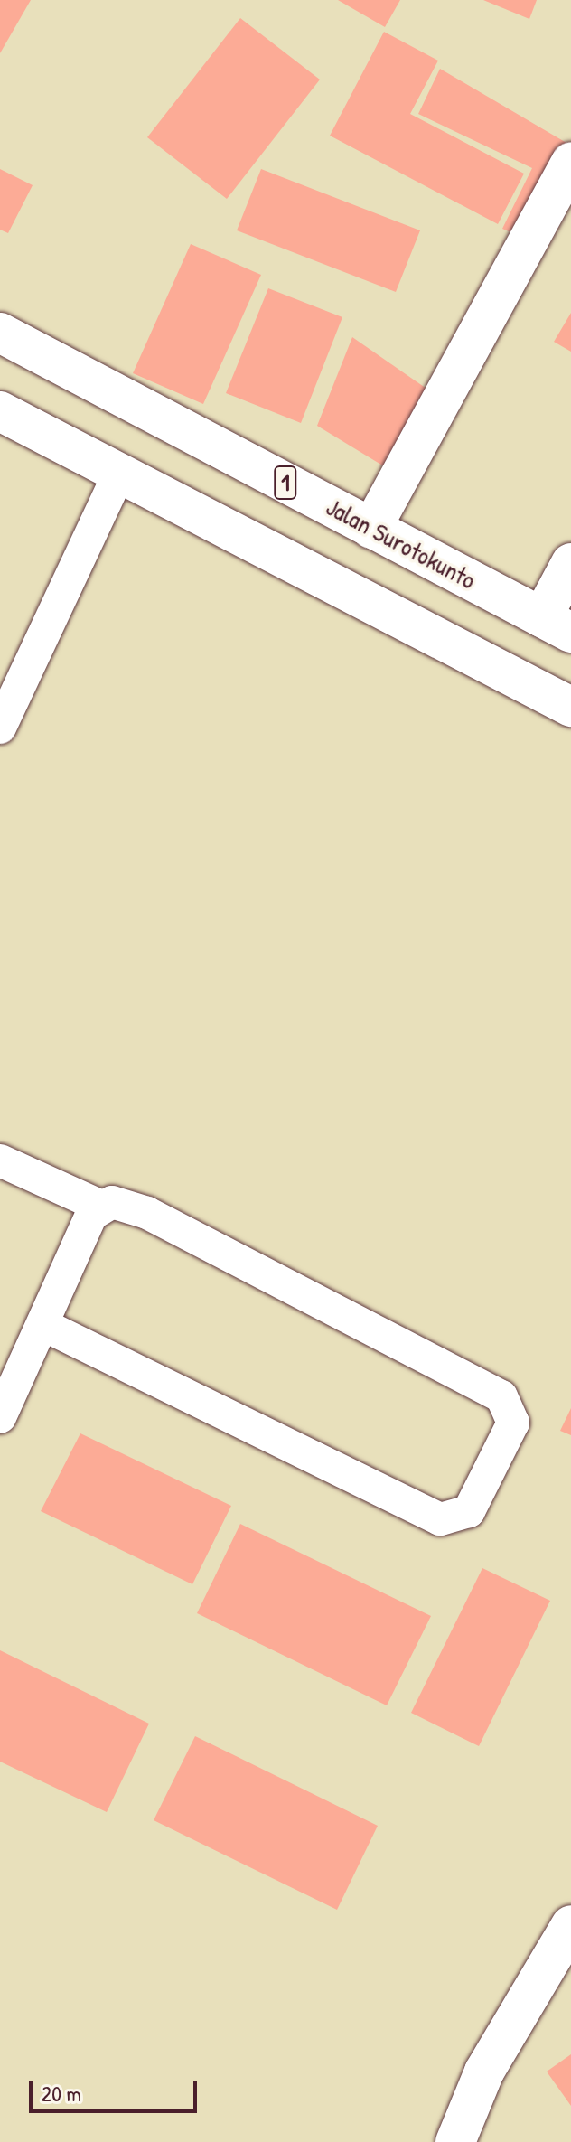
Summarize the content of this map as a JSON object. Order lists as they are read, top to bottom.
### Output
{
  "streets": {
    "main road": ["1", "Jalan Surotokunto"]
  },
  "scale_bar": "20 m"
}
